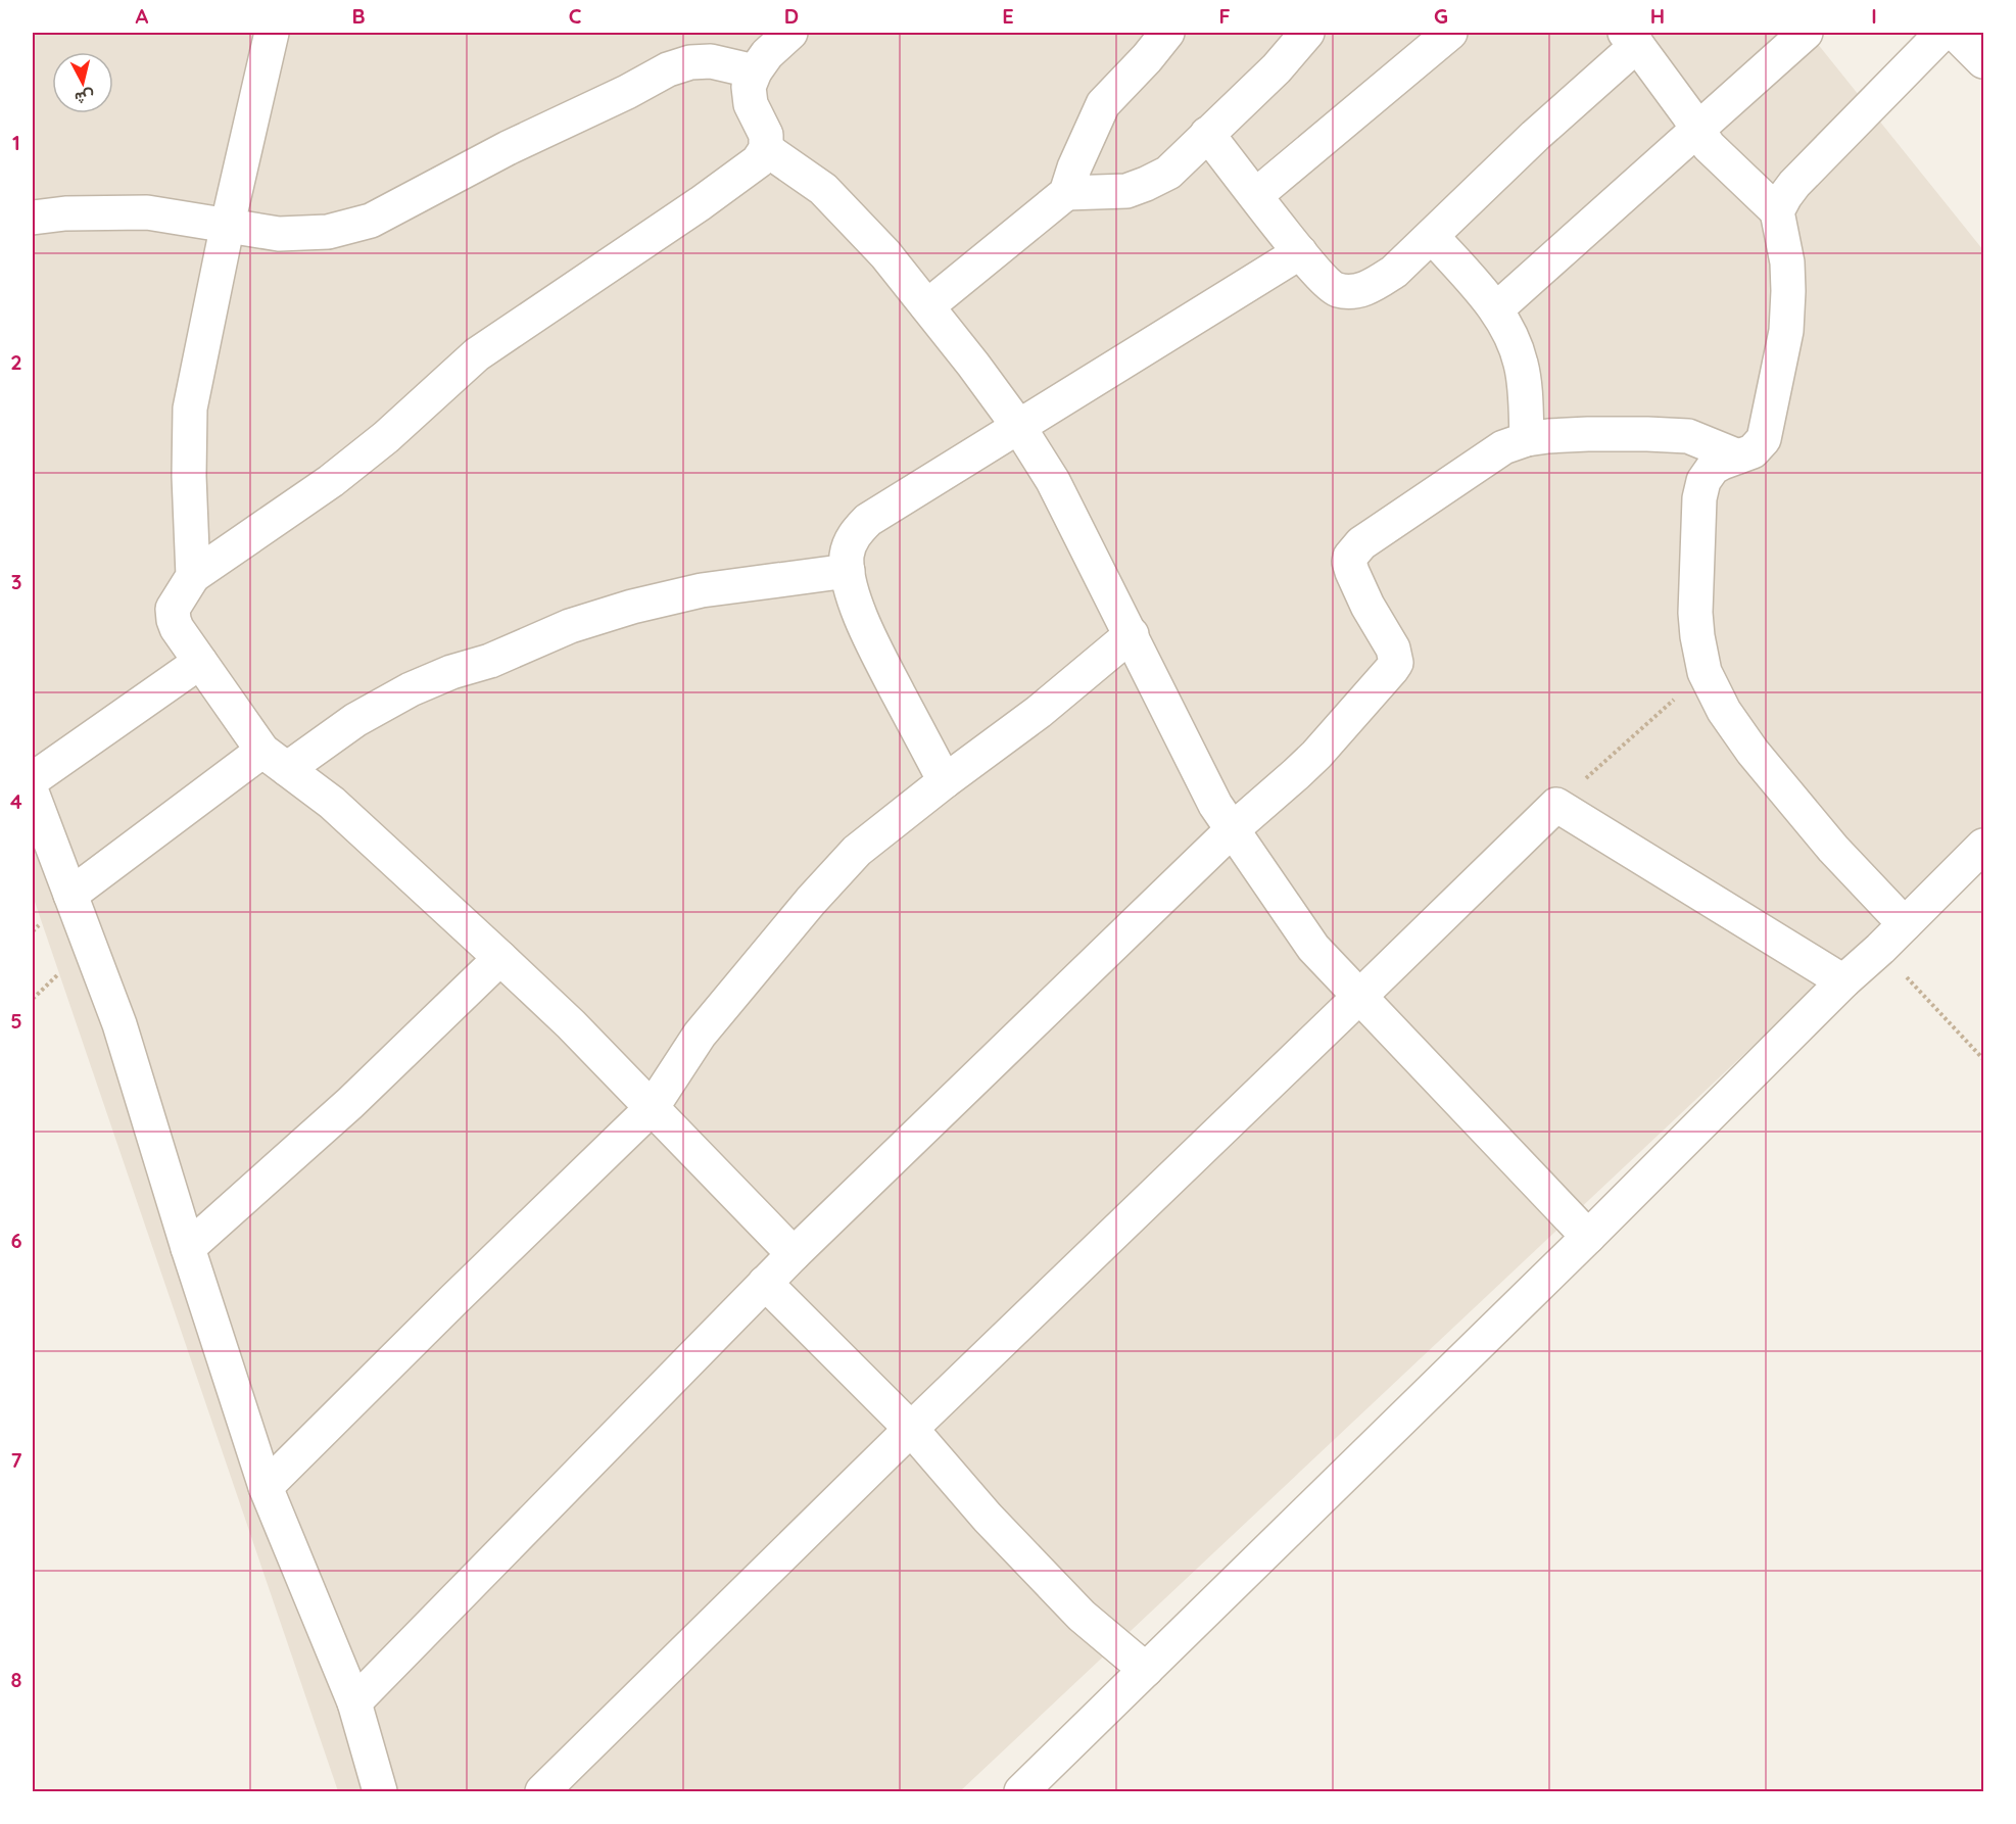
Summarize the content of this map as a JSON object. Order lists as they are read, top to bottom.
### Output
{
  "north": "bottom",
  "grid": {
    "columns": [
      "A",
      "B",
      "C",
      "D",
      "E",
      "F",
      "G",
      "H",
      "I"
    ],
    "rows": [
      "1",
      "2",
      "3",
      "4",
      "5",
      "6",
      "7",
      "8"
    ]
  }
}
